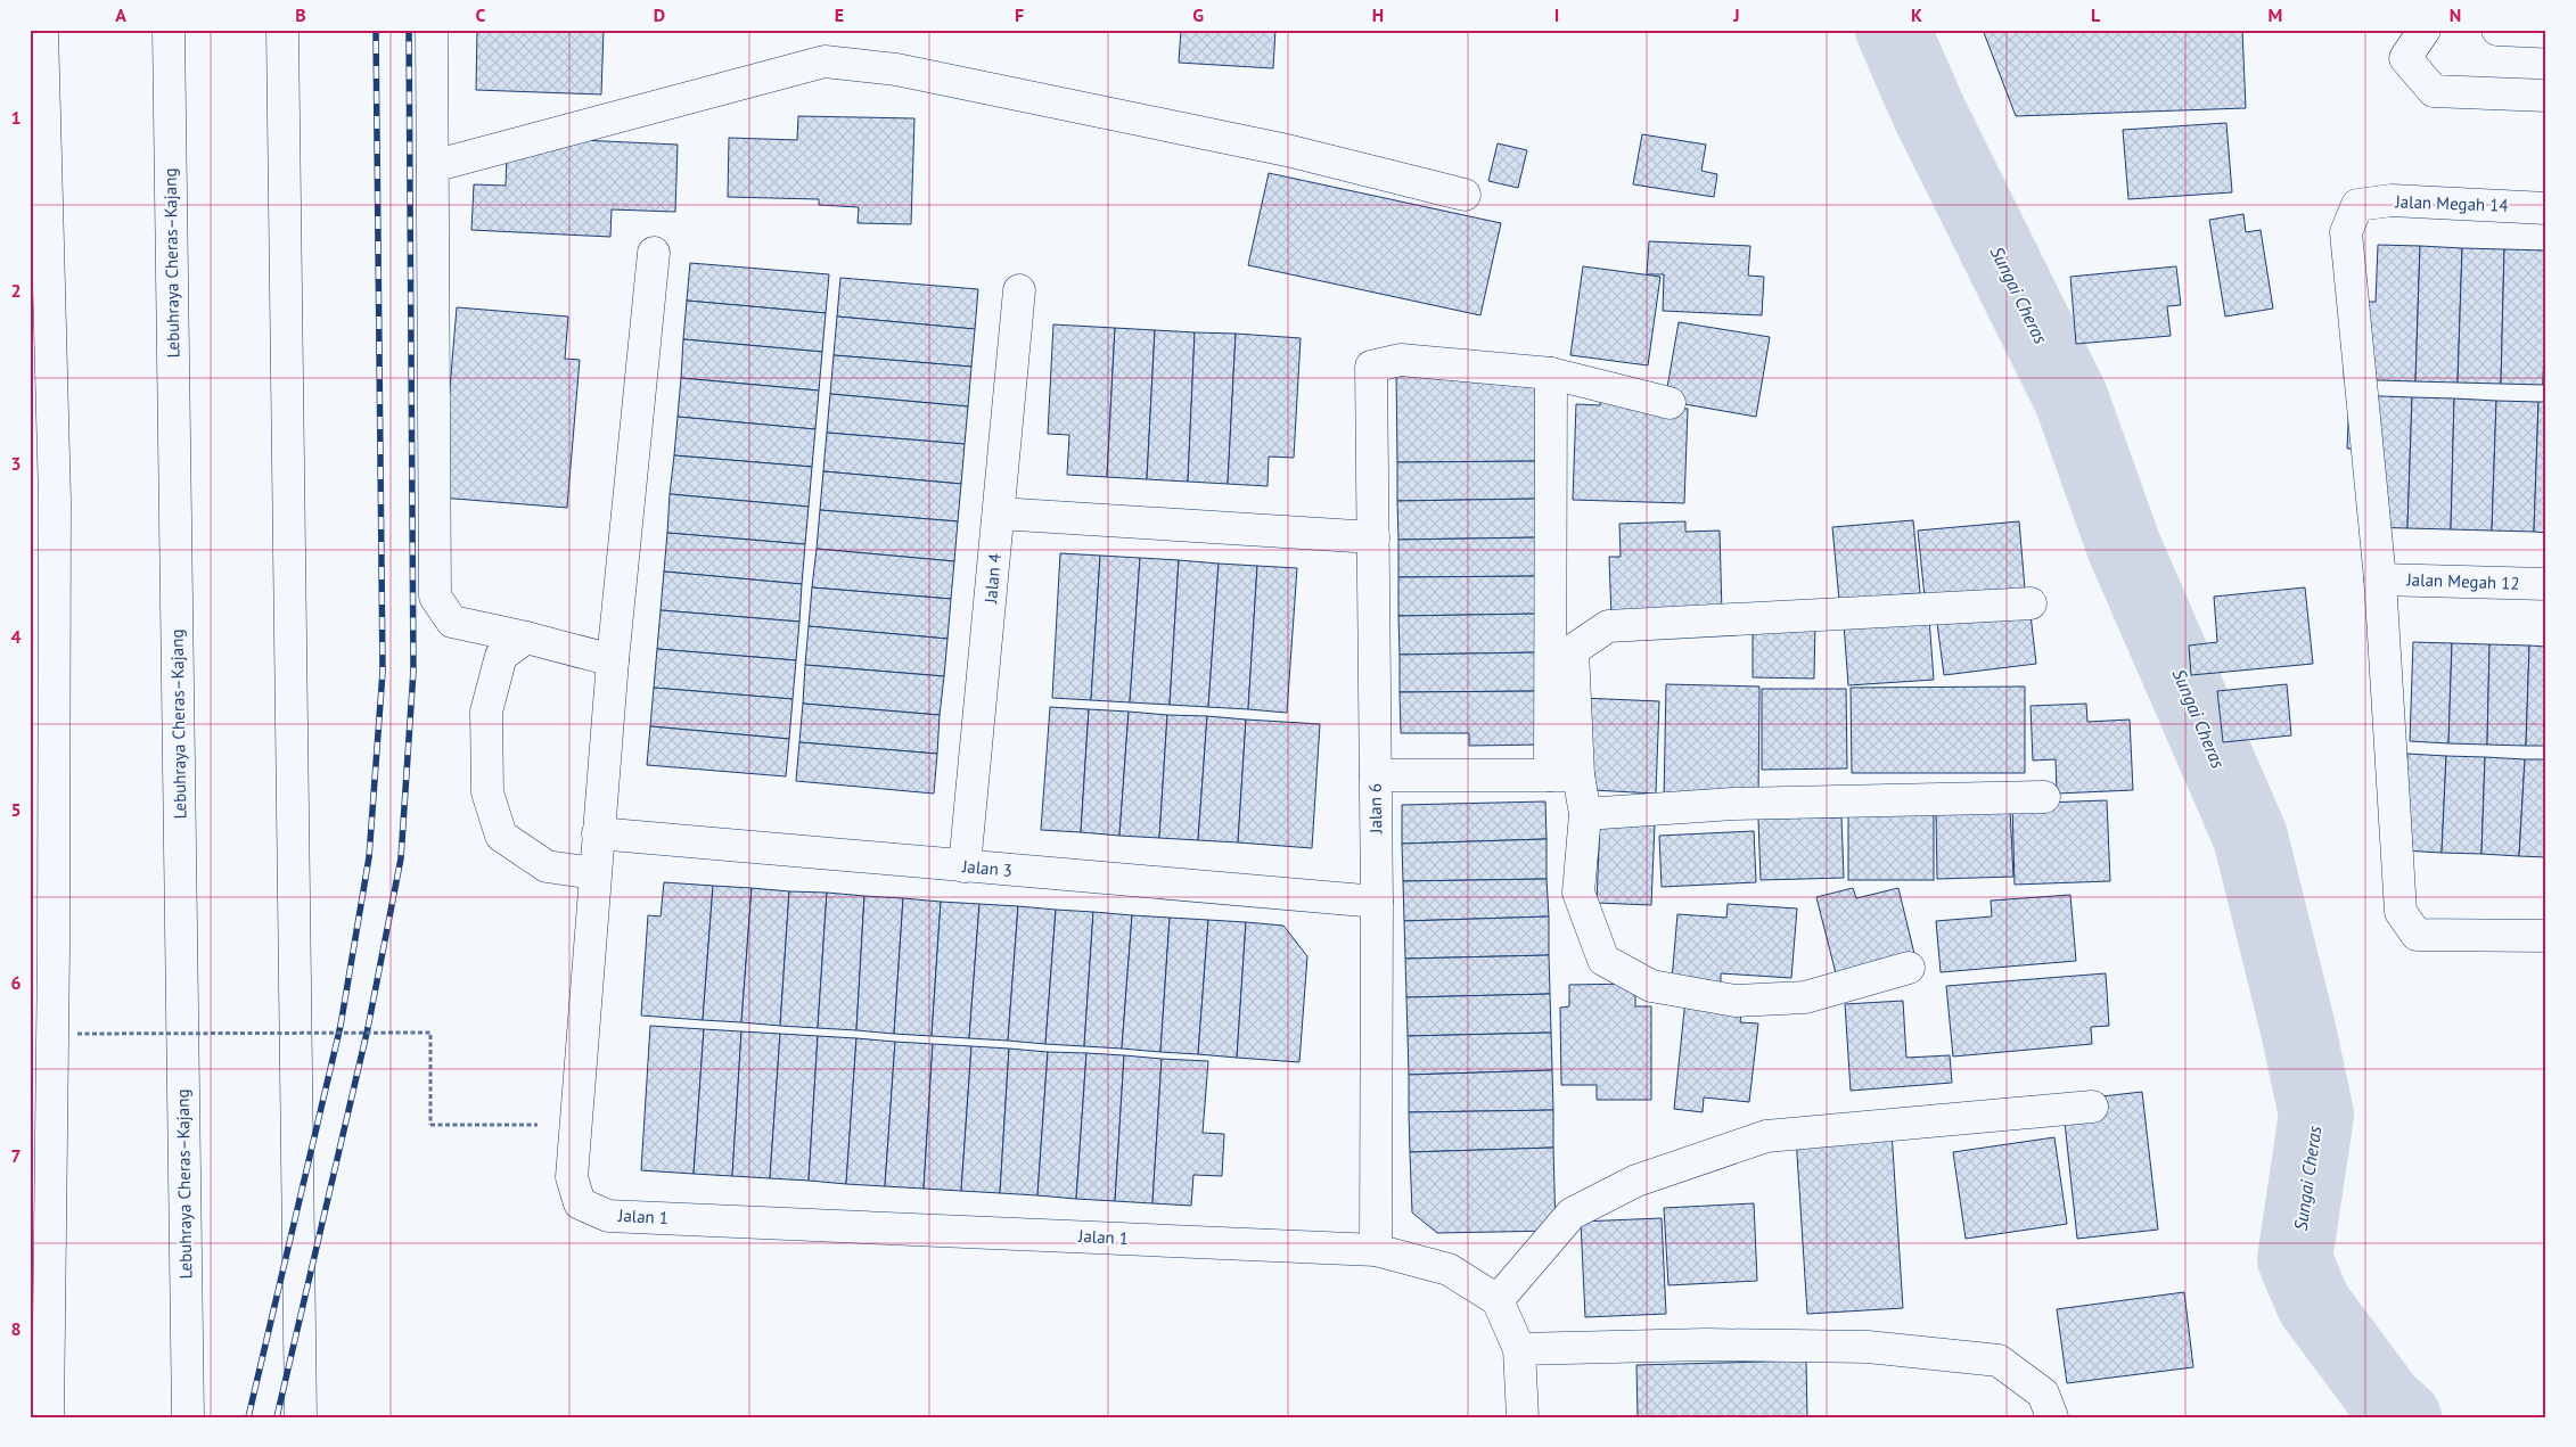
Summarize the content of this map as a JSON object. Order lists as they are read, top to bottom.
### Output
{
  "streets": {
    "main road": [
      "Jalan Megah 14",
      "Lebuhraya Cheras–Kajang",
      "Jalan 4",
      "Jalan Megah 12",
      "Jalan 6",
      "Jalan 3",
      "Jalan 1"
    ]
  },
  "crossings": [
    ["Jalan Megah 14", "Jalan Megah 12"],
    ["Jalan 4", "Jalan 3"],
    ["Jalan 6", "Jalan 3"],
    ["Jalan 6", "Jalan 1"]
  ],
  "water": ["Sungai Cheras"],
  "grid": {
    "columns": [
      "A",
      "B",
      "C",
      "D",
      "E",
      "F",
      "G",
      "H",
      "I",
      "J",
      "K",
      "L",
      "M",
      "N"
    ],
    "rows": [
      "1",
      "2",
      "3",
      "4",
      "5",
      "6",
      "7",
      "8"
    ]
  }
}
